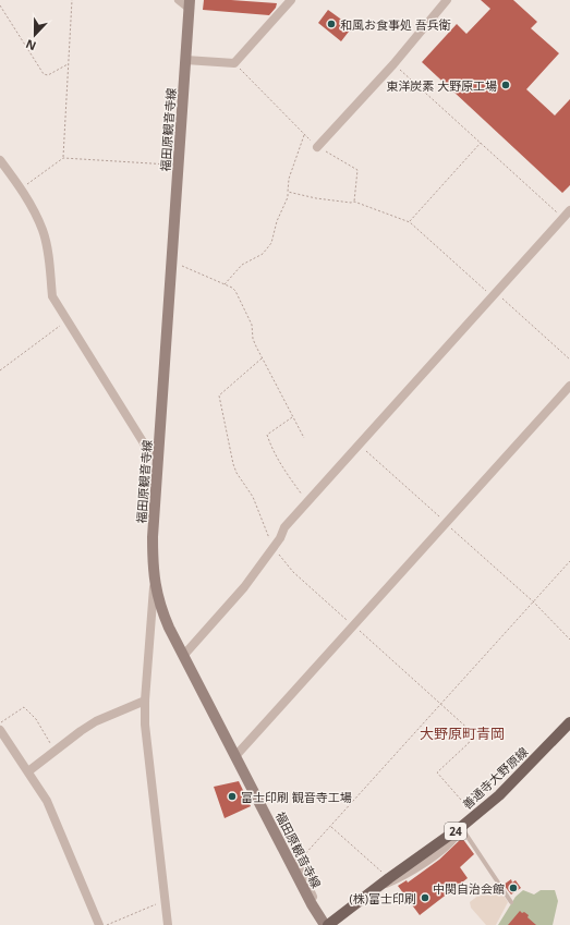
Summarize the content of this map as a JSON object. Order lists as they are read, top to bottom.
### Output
{
  "streets": {
    "main road": ["福田原観音寺線", "善通寺大野原線", "24"]
  },
  "districts": ["大野原町青岡"],
  "places": [
    "和風お食事処 吾兵衛",
    "東洋炭素 大野原工場",
    "富士印刷 観音寺工場",
    "中関自治会館",
    "(株)富士印刷"
  ],
  "north": "bottom"
}
